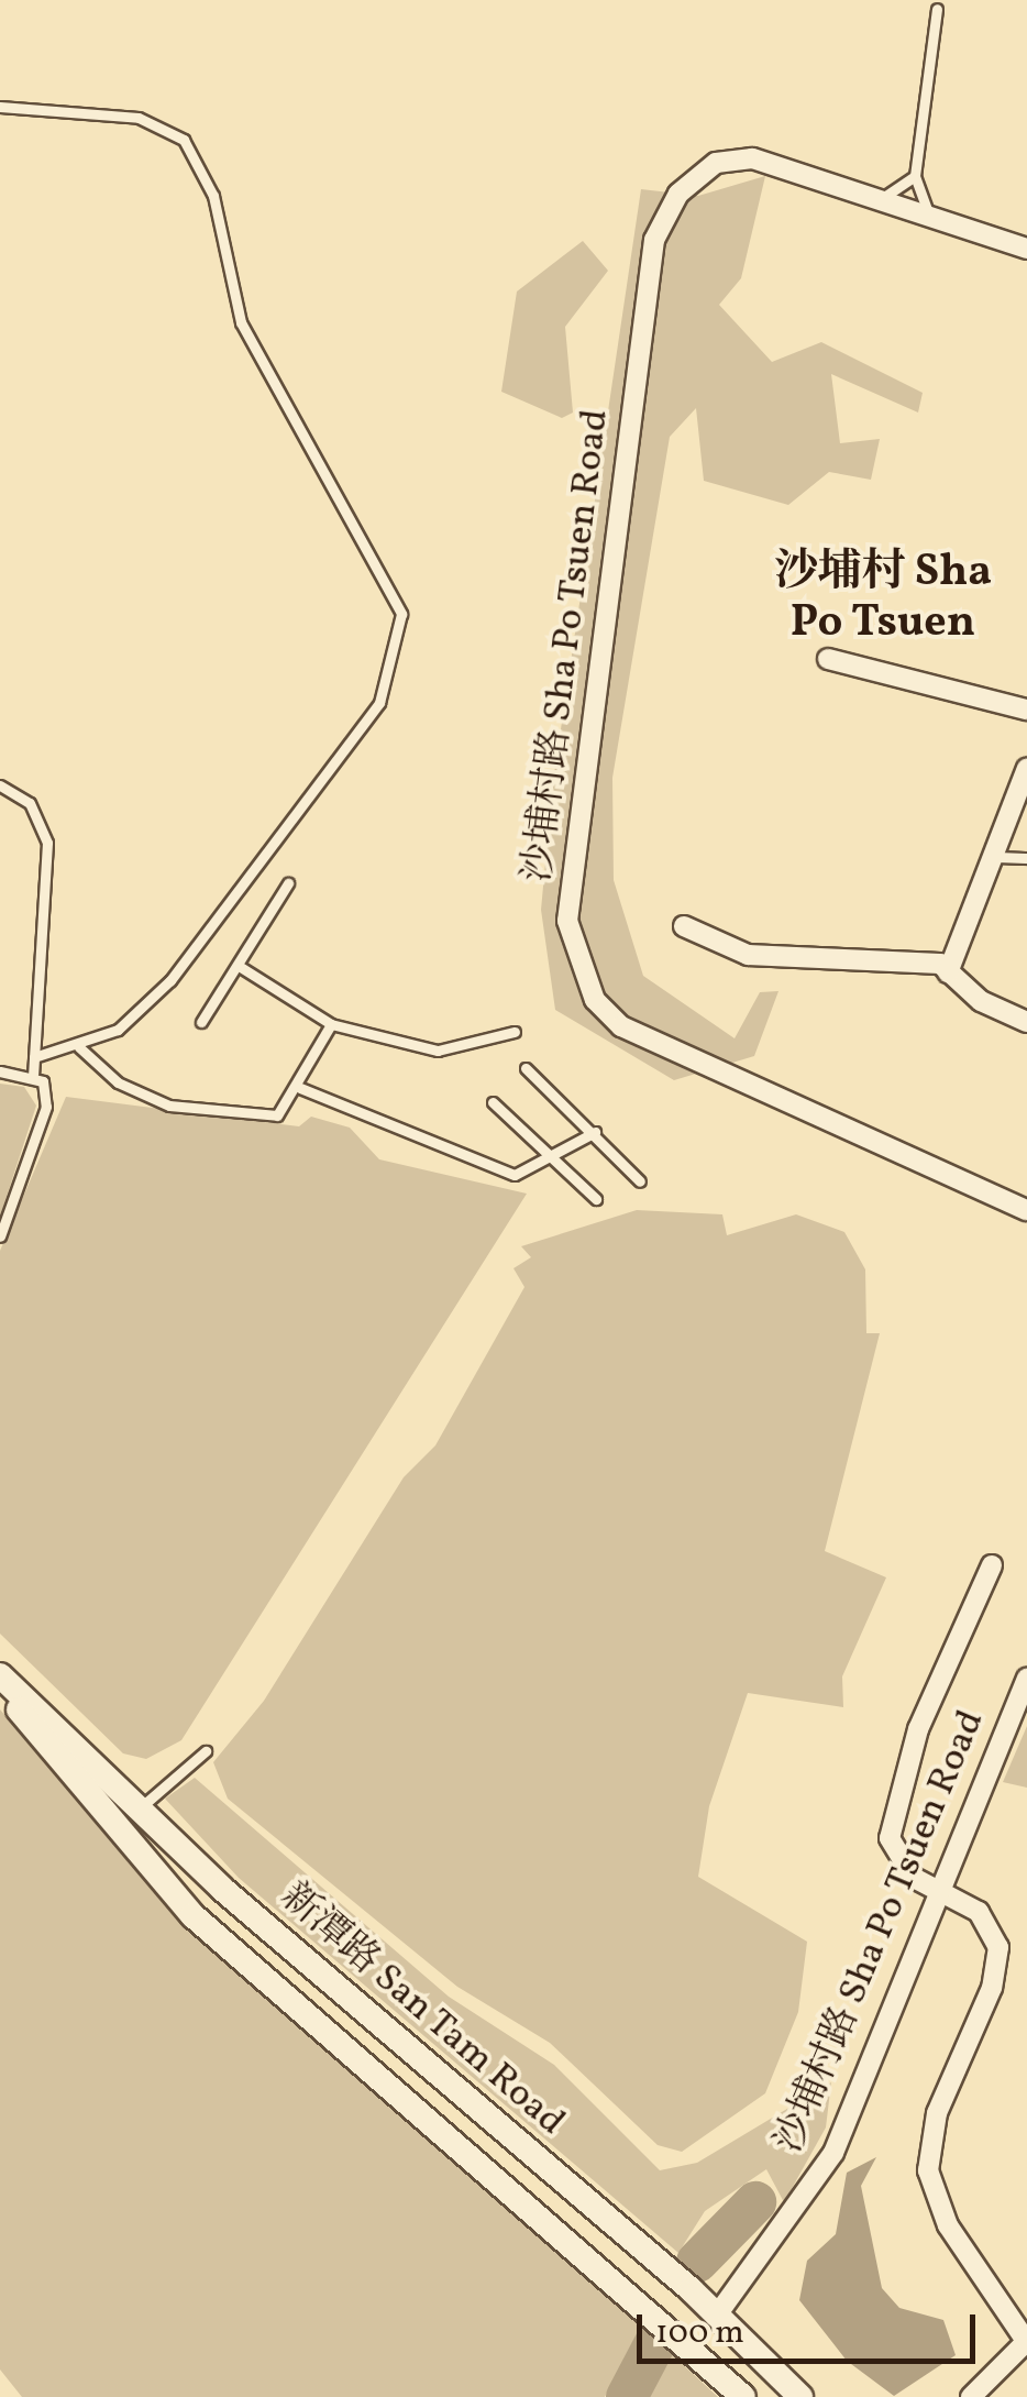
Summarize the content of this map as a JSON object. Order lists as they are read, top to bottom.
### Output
{
  "streets": {
    "street": ["沙埔村路 Sha Po Tsuen Road", "新潭路 San Tam Road"]
  },
  "crossings": [
    ["沙埔村路 Sha Po Tsuen Road", "新潭路 San Tam Road"]
  ],
  "districts": ["沙埔村 Sha Po Tsuen"],
  "scale_bar": "100 m"
}
